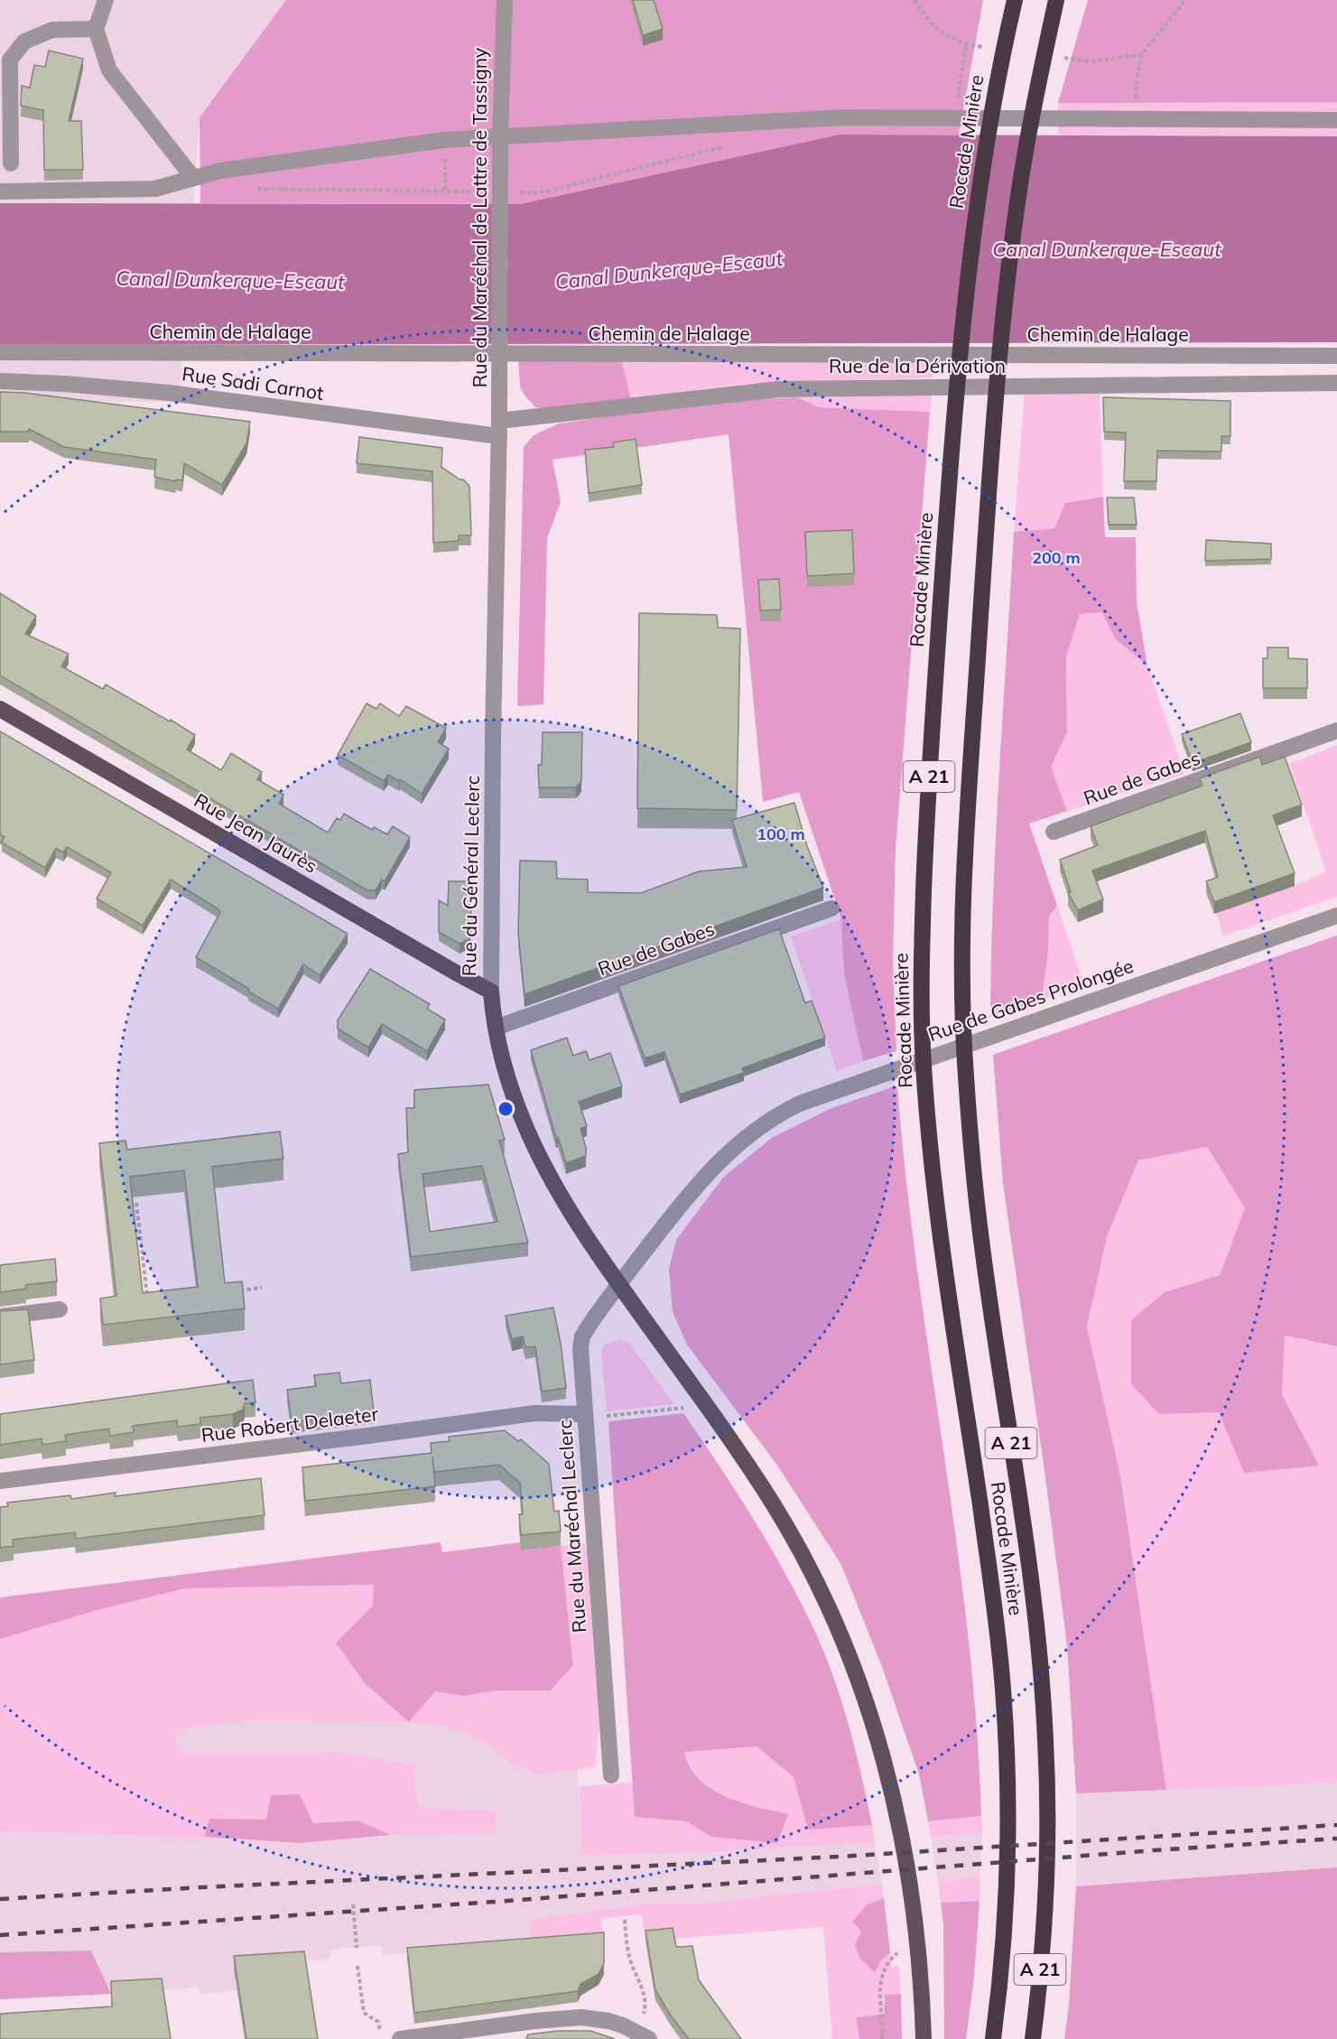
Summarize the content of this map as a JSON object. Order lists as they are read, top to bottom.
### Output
{
  "streets": {
    "highway": ["Rocade Minière", "A 21"],
    "main road": ["Rue Jean Jaurès", "Rue du Général Leclerc"],
    "street": [
      "Rue du Maréchal de Lattre de Tassigny",
      "Chemin de Halage",
      "Rue de la Dérivation",
      "Rue Sadi Carnot",
      "Rue de Gabes",
      "Rue de Gabes Prolongée",
      "Rue Robert Delaeter",
      "Rue du Maréchal Leclerc"
    ]
  },
  "crossings": [
    ["Rue du Maréchal de Lattre de Tassigny", "Rue de la Dérivation"],
    ["Rue du Maréchal de Lattre de Tassigny", "Rue Sadi Carnot"],
    ["Rue du Maréchal de Lattre de Tassigny", "Rue du Général Leclerc"],
    ["Rue de la Dérivation", "Rue Sadi Carnot"],
    ["Rue de la Dérivation", "Rue du Général Leclerc"],
    ["Rue Sadi Carnot", "Rue du Général Leclerc"],
    ["Rue de Gabes", "Rue du Général Leclerc"],
    ["Rue Jean Jaurès", "Rue du Général Leclerc"],
    ["Rue du Général Leclerc", "Rue de Gabes Prolongée"],
    ["Rue du Général Leclerc", "Rue du Maréchal Leclerc"],
    ["Rue de Gabes Prolongée", "Rue du Maréchal Leclerc"],
    ["Rue Robert Delaeter", "Rue du Maréchal Leclerc"]
  ],
  "water": ["Canal Dunkerque-Escaut"],
  "rings": ["200 m", "100 m"]
}
